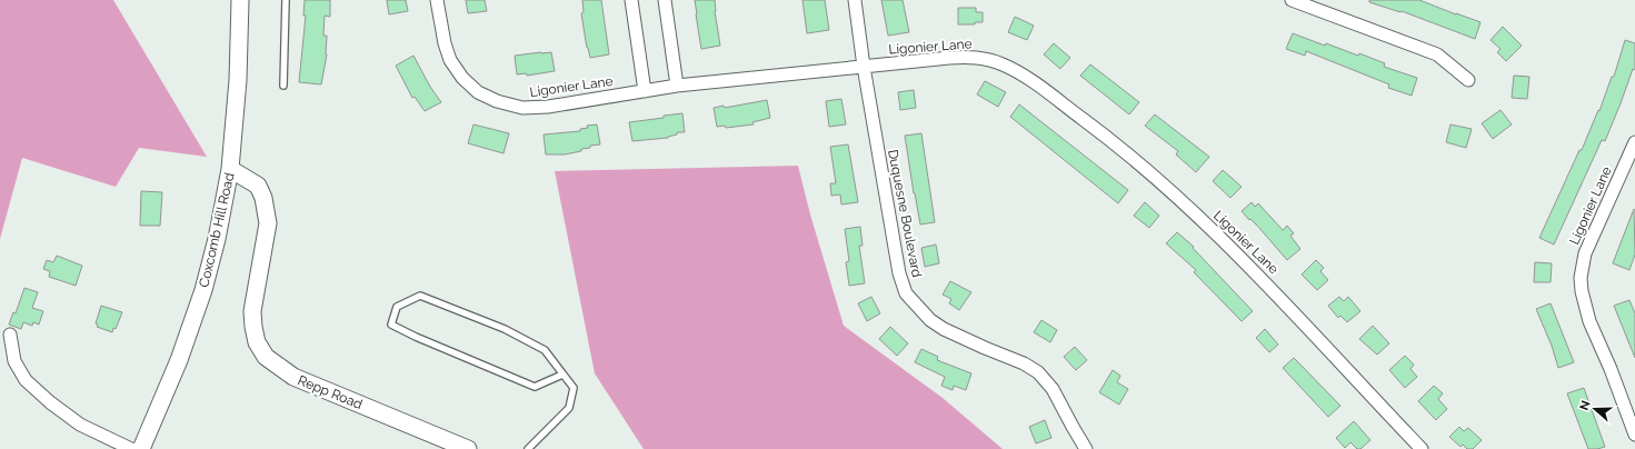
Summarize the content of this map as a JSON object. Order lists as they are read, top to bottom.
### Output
{
  "streets": {
    "main road": ["Coxcomb Hill Road", "Repp Road"],
    "street": ["Ligonier Lane", "Duquesne Boulevard"]
  },
  "crossings": [
    ["Ligonier Lane", "Duquesne Boulevard"],
    ["Coxcomb Hill Road", "Repp Road"]
  ],
  "north": "left"
}
